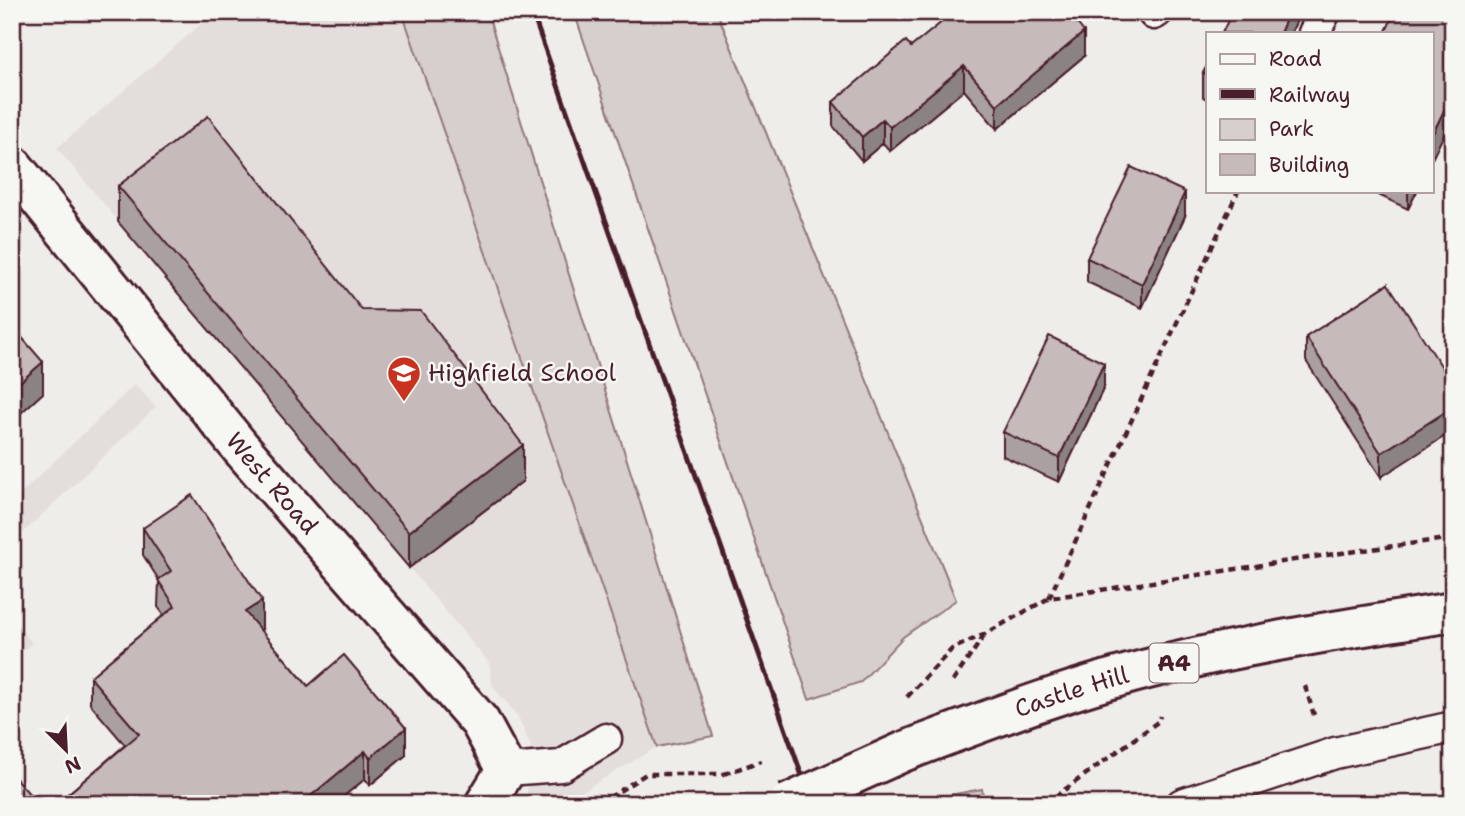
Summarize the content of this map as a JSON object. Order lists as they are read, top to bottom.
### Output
{
  "streets": {
    "street": ["West Road", "A4", "Castle Hill"]
  },
  "places": {
    "school or university": ["Highfield School"]
  },
  "legend": [
    "Road",
    "Railway",
    "Park",
    "Building"
  ],
  "north": "bottom right"
}
